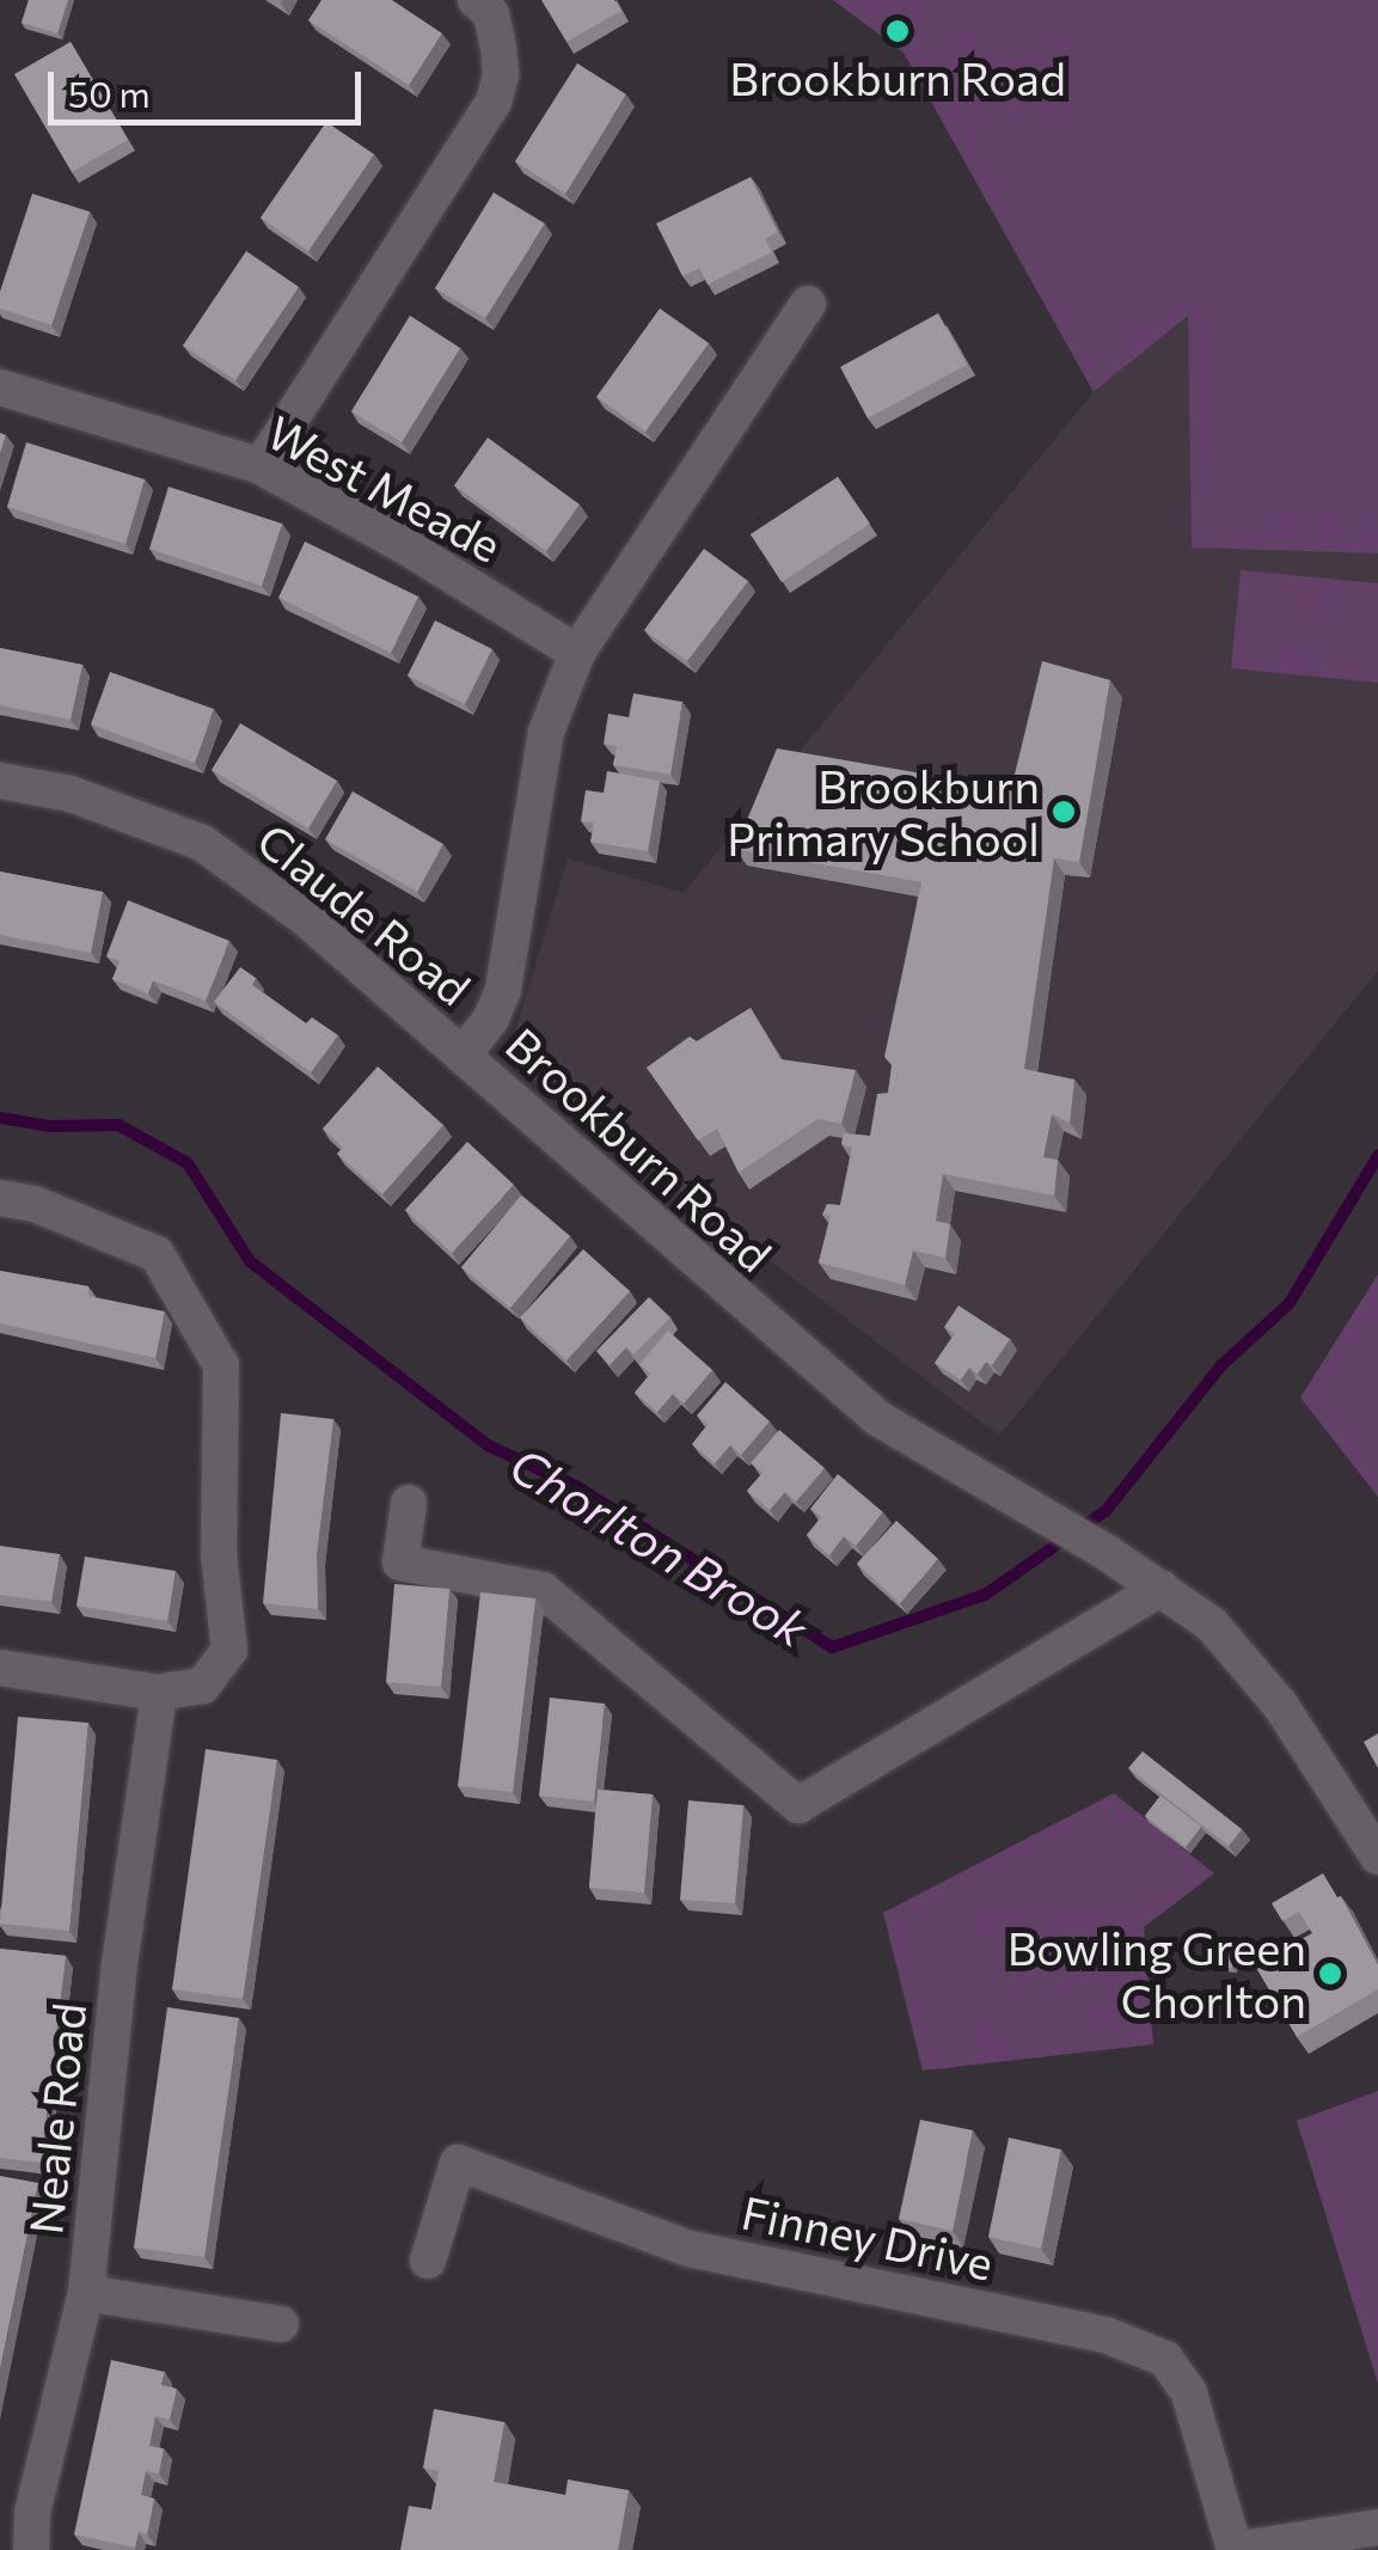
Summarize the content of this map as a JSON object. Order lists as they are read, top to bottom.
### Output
{
  "streets": {
    "street": [
      "West Meade",
      "Claude Road",
      "Brookburn Road",
      "Neale Road",
      "Finney Drive"
    ]
  },
  "crossings": [
    ["West Meade", "Brookburn Road"],
    ["Claude Road", "Brookburn Road"]
  ],
  "water": ["Chorlton Brook"],
  "places": ["Brookburn Road", "Brookburn Primary School", "Bowling Green Chorlton"],
  "scale_bar": "50 m"
}
